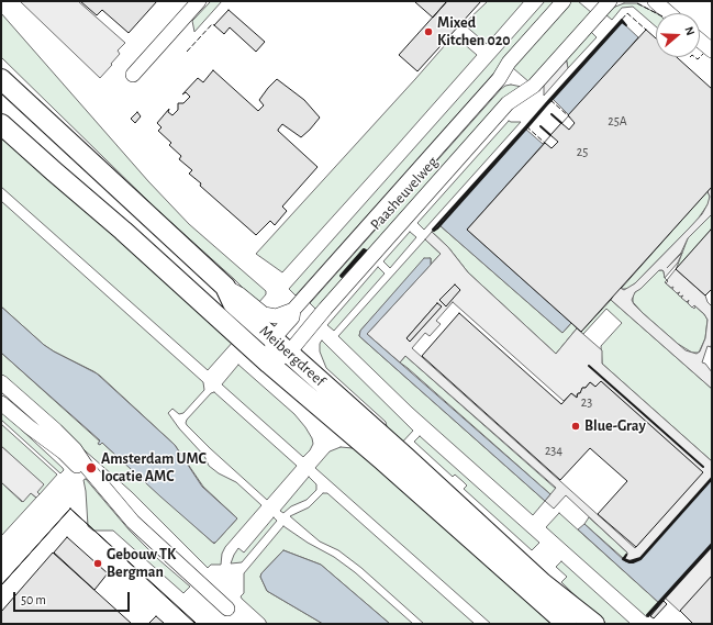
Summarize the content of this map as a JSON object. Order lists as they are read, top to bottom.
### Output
{
  "streets": {
    "main road": ["Meibergdreef"],
    "street": ["Paasheuvelweg"]
  },
  "crossings": [
    ["Paasheuvelweg", "Meibergdreef"]
  ],
  "places": [
    "Mixed Kitchen 020",
    "Blue-Gray",
    "Amsterdam UMC locatie AMC",
    "Gebouw TK Bergman"
  ],
  "house_numbers": [
    "25A",
    "25",
    "23",
    "234"
  ],
  "scale_bar": "50 m",
  "north": "right"
}
